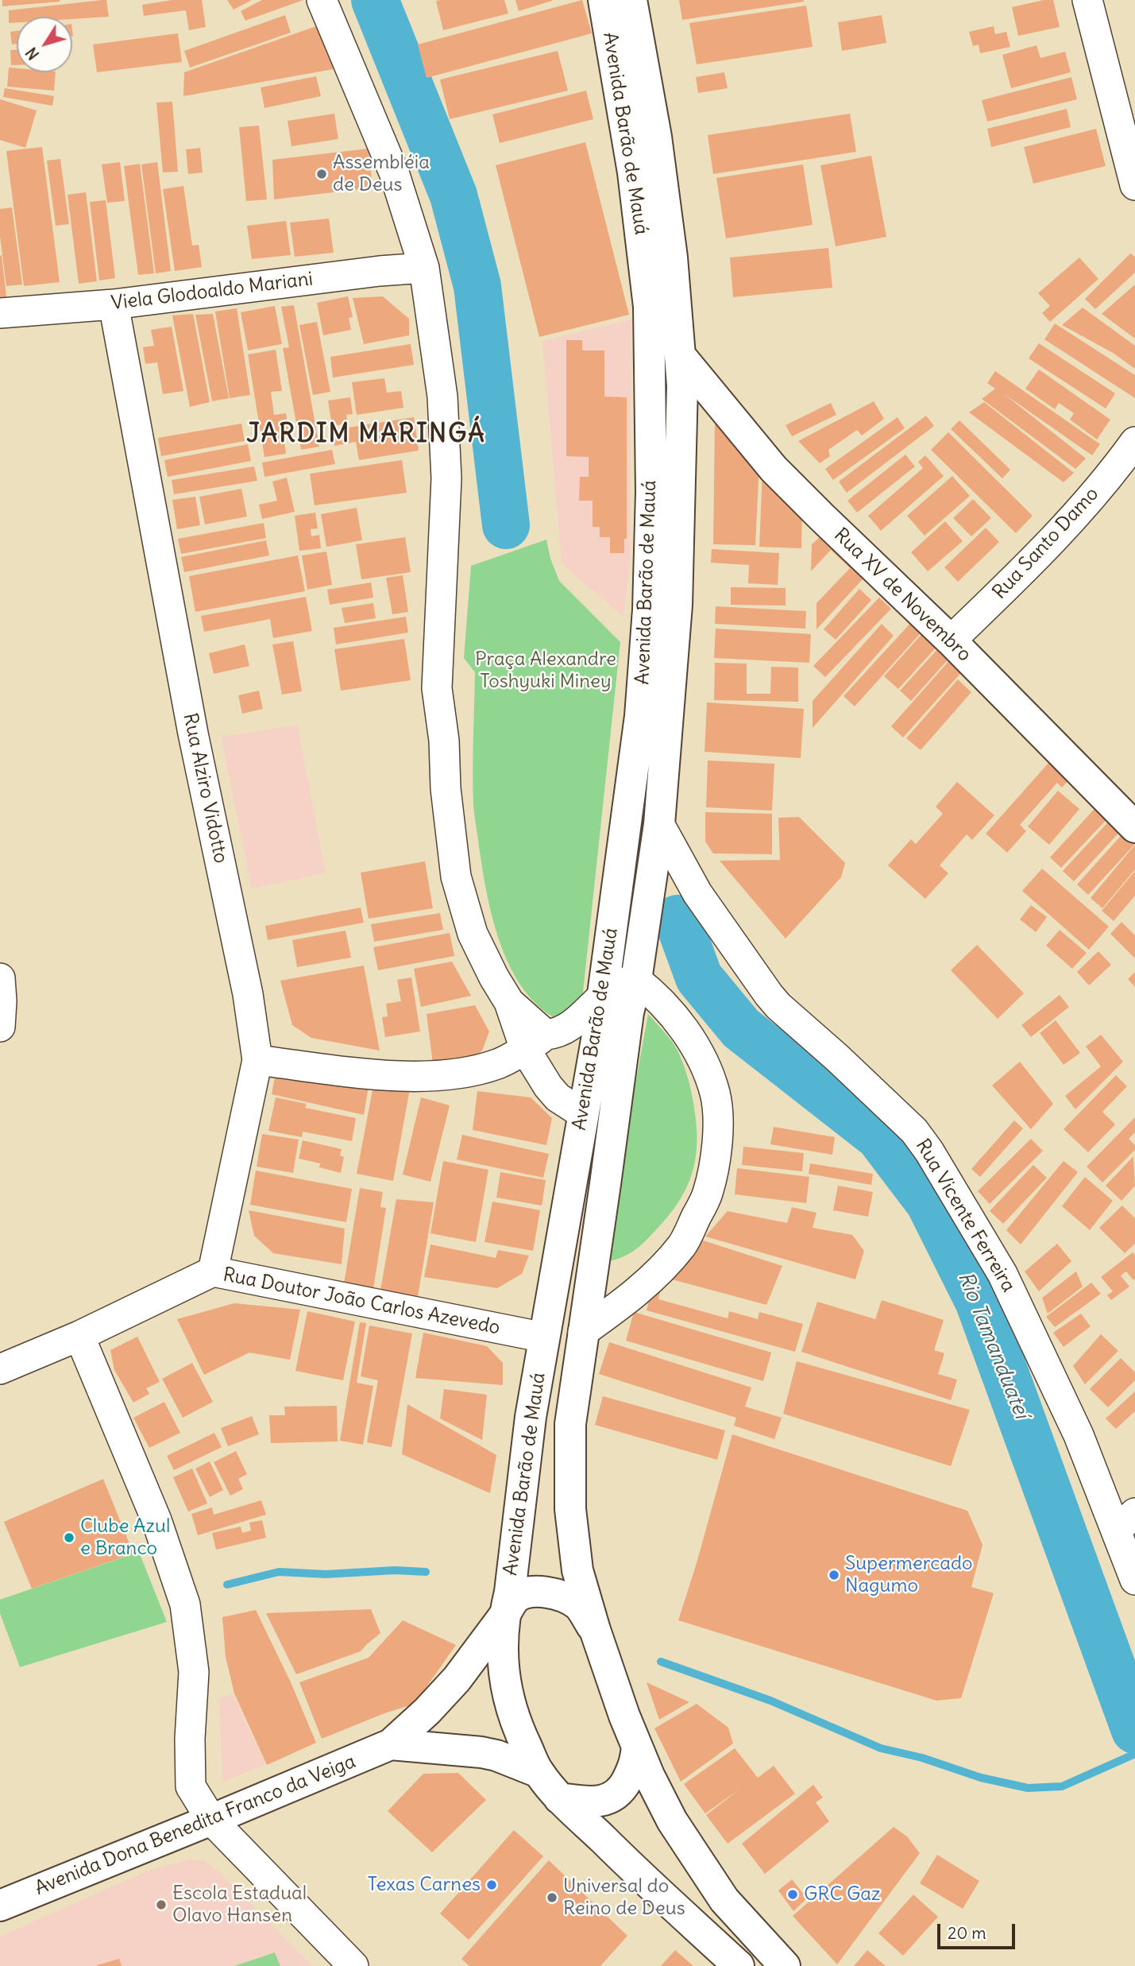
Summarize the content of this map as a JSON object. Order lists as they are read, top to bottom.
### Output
{
  "streets": {
    "main road": ["Avenida Barão de Mauá", "Rua XV de Novembro", "Avenida Dona Benedita Franco da Veiga"],
    "street": [
      "Viela Glodoaldo Mariani",
      "Rua Santo Damo",
      "Rua Alziro Vidotto",
      "Rua Vicente Ferreira",
      "Rua Doutor João Carlos Azevedo"
    ]
  },
  "crossings": [
    ["Avenida Barão de Mauá", "Rua XV de Novembro"],
    ["Avenida Barão de Mauá", "Rua Vicente Ferreira"],
    ["Avenida Barão de Mauá", "Rua Doutor João Carlos Azevedo"],
    ["Viela Glodoaldo Mariani", "Rua Alziro Vidotto"],
    ["Rua Santo Damo", "Rua XV de Novembro"],
    ["Rua Alziro Vidotto", "Rua Doutor João Carlos Azevedo"]
  ],
  "districts": ["JARDIM MARINGÁ"],
  "water": ["Rio Tamanduateí"],
  "parks": ["Praça Alexandre Toshyuki Miney"],
  "places": [
    "Assembléia de Deus",
    "Clube Azul e Branco",
    "Supermercado Nagumo",
    "Texas Carnes",
    "GRC Gaz",
    "Universal do Reino de Deus",
    "Escola Estadual Olavo Hansen"
  ],
  "scale_bar": "20 m",
  "north": "bottom left"
}
